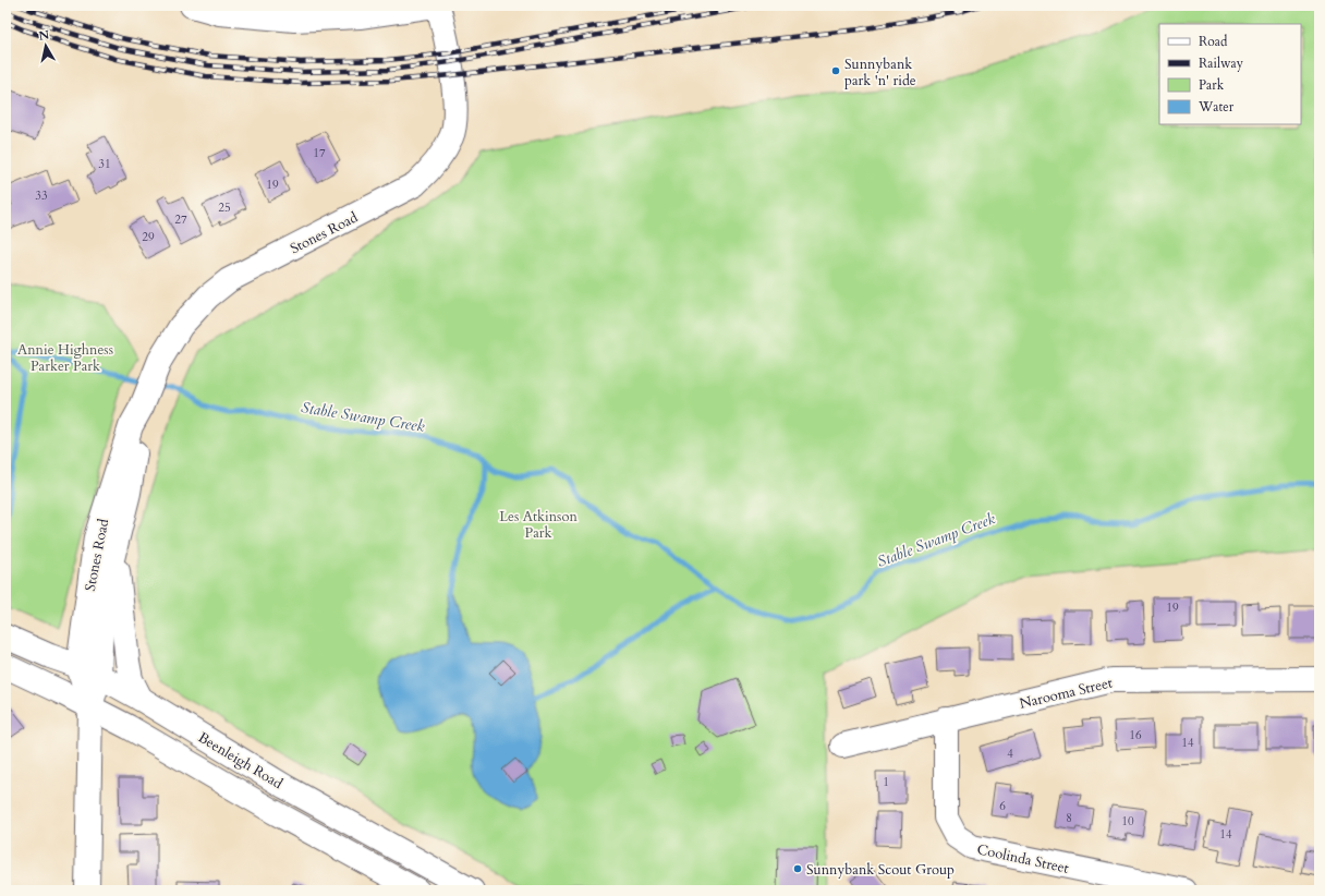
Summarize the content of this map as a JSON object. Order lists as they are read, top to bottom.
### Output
{
  "streets": {
    "street": [
      "Stones Road",
      "Narooma Street",
      "Beenleigh Road",
      "Coolinda Street"
    ]
  },
  "crossings": [
    ["Stones Road", "Beenleigh Road"],
    ["Narooma Street", "Coolinda Street"]
  ],
  "water": ["Stable Swamp Creek"],
  "parks": ["Annie Highness Parker Park", "Les Atkinson Park"],
  "places": ["Sunnybank park 'n' ride", "Sunnybank Scout Group"],
  "house_numbers": [
    "17",
    "31",
    "19",
    "33",
    "25",
    "27",
    "29",
    "19",
    "16",
    "14",
    "4",
    "1",
    "6",
    "8",
    "10",
    "14"
  ],
  "legend": [
    "Road",
    "Railway",
    "Park",
    "Water"
  ],
  "north": "top"
}
